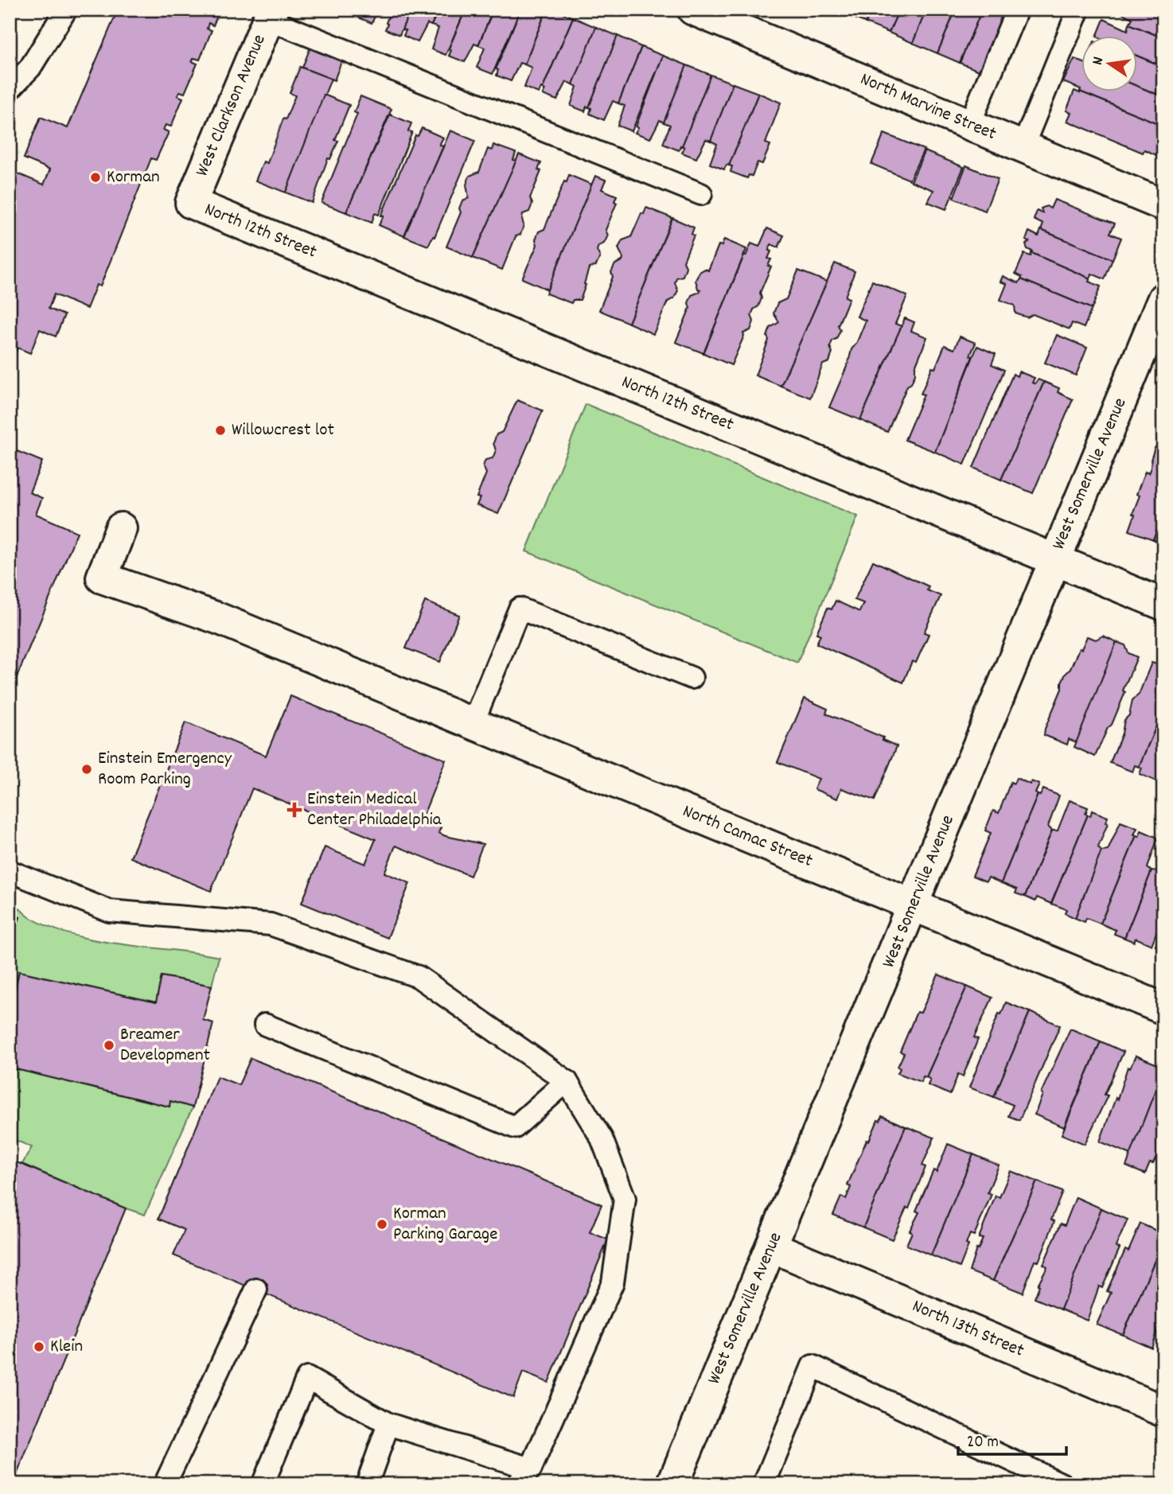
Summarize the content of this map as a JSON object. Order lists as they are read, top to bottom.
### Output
{
  "streets": {
    "street": [
      "West Clarkson Avenue",
      "North Marvine Street",
      "North 12th Street",
      "West Somerville Avenue",
      "North Camac Street",
      "North 13th Street"
    ]
  },
  "crossings": [
    ["West Clarkson Avenue", "North 12th Street"],
    ["North 12th Street", "West Somerville Avenue"],
    ["West Somerville Avenue", "North Camac Street"],
    ["West Somerville Avenue", "North 13th Street"]
  ],
  "places": {
    "other": [
      "Korman",
      "Willowcrest lot",
      "Einstein Emergency Room Parking",
      "Breamer Development",
      "Korman Parking Garage",
      "Klein"
    ],
    "health": ["Einstein Medical Center Philadelphia"]
  },
  "scale_bar": "20 m",
  "north": "left"
}
